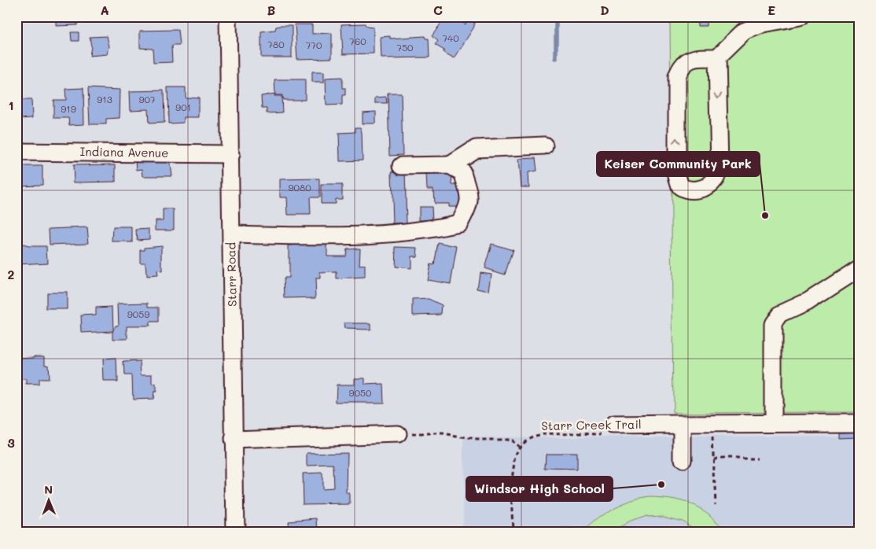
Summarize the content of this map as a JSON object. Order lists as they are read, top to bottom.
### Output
{
  "streets": {
    "street": ["Indiana Avenue", "Starr Road"],
    "path": ["Starr Creek Trail"]
  },
  "crossings": [
    ["Indiana Avenue", "Starr Road"]
  ],
  "places": ["Keiser Community Park", "Windsor High School"],
  "house_numbers": [
    "740",
    "760",
    "780",
    "770",
    "750",
    "913",
    "907",
    "901",
    "919",
    "9080",
    "9059",
    "9050"
  ],
  "north": "top",
  "grid": {
    "columns": [
      "A",
      "B",
      "C",
      "D",
      "E"
    ],
    "rows": ["1", "2", "3"]
  }
}
